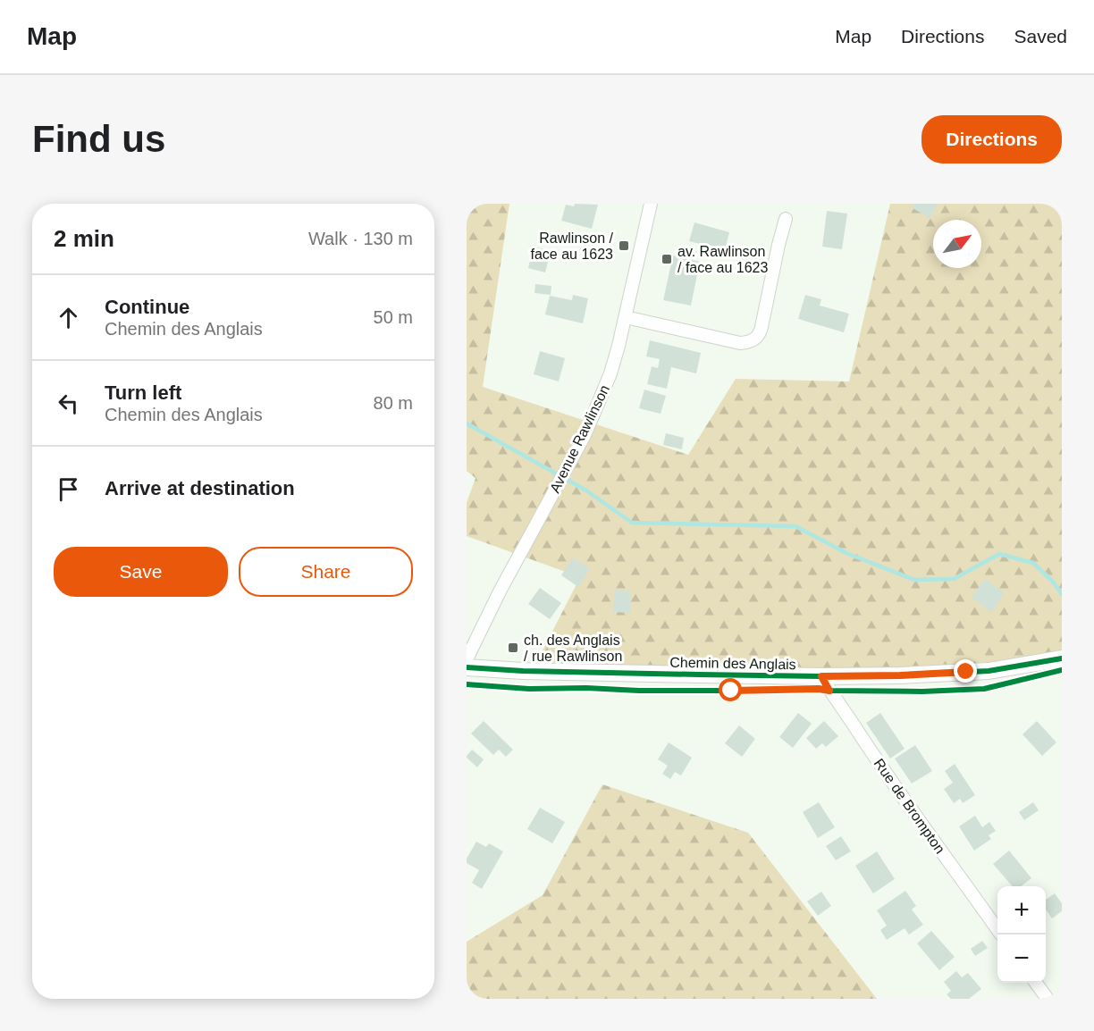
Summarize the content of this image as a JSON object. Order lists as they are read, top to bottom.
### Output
{
  "streets": {
    "street": ["Avenue Rawlinson", "Chemin des Anglais", "Rue de Brompton"]
  },
  "crossings": [
    ["Chemin des Anglais", "Rue de Brompton"]
  ],
  "places": {
    "transit": ["Rawlinson / face au 1623", "av. Rawlinson / face au 1623", "ch. des Anglais / rue Rawlinson"]
  },
  "north": "top right",
  "page": {
    "header": "Map",
    "nav": ["Map", "Directions", "Saved"],
    "buttons": [
      "Directions",
      ["Save", "Share"]
    ],
    "title": "Find us",
    "heading": ["2 min", "Walk · 130 m"],
    "list": [
      ["Continue", "Chemin des Anglais", "50 m"],
      ["Turn left", "Chemin des Anglais", "80 m"],
      "Arrive at destination"
    ],
    "map_buttons": ["+", "−"]
  }
}
